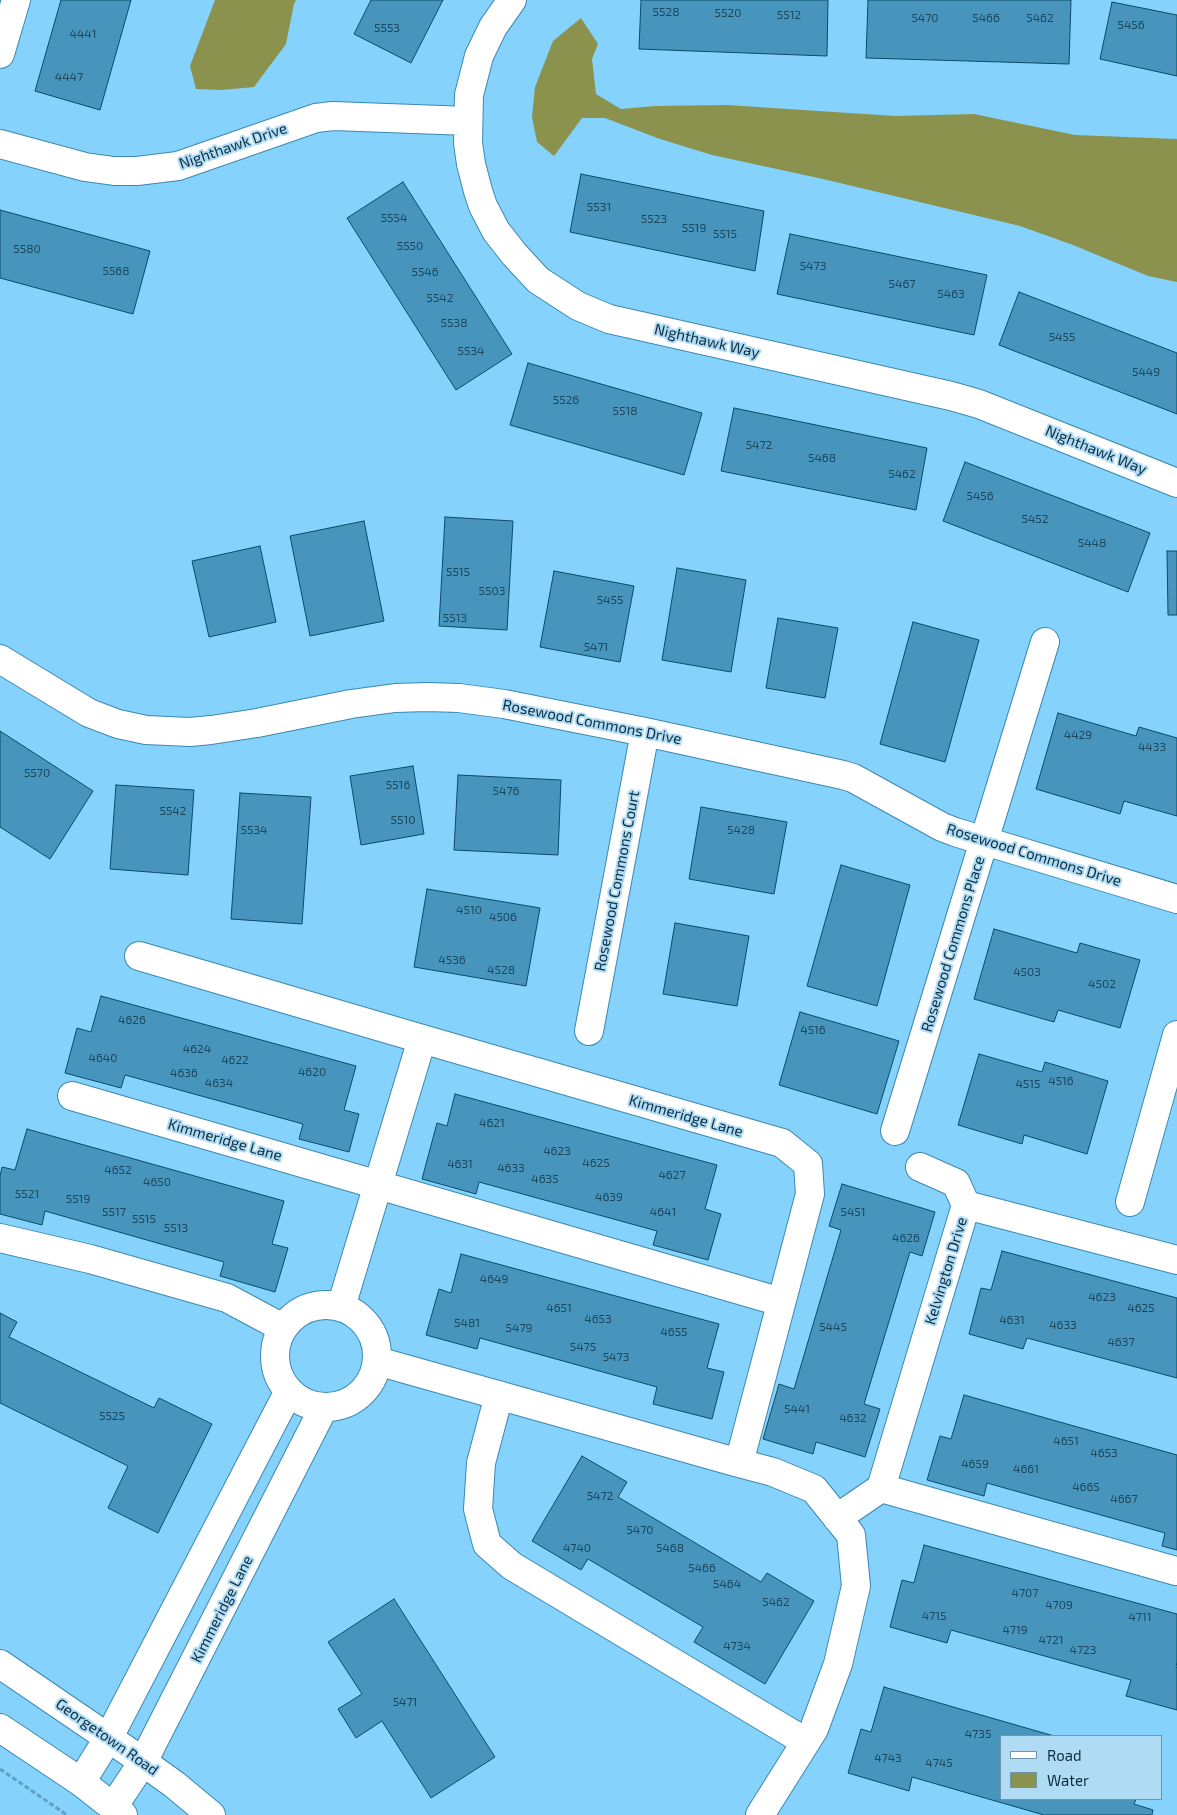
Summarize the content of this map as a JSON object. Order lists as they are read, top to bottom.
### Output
{
  "streets": {
    "street": [
      "Nighthawk Drive",
      "Nighthawk Way",
      "Rosewood Commons Drive",
      "Rosewood Commons Court",
      "Rosewood Commons Place",
      "Kimmeridge Lane",
      "Kelvington Drive",
      "Georgetown Road"
    ]
  },
  "crossings": [
    ["Nighthawk Drive", "Nighthawk Way"],
    ["Rosewood Commons Drive", "Rosewood Commons Court"],
    ["Rosewood Commons Drive", "Rosewood Commons Place"],
    ["Kimmeridge Lane", "Georgetown Road"]
  ],
  "house_numbers": [
    "5528",
    "5520",
    "5512",
    "5470",
    "5466",
    "5462",
    "5456",
    "5553",
    "4441",
    "4447",
    "5531",
    "5554",
    "5523",
    "5519",
    "5515",
    "5550",
    "5580",
    "5473",
    "5568",
    "5546",
    "5467",
    "5463",
    "5542",
    "5538",
    "5455",
    "5534",
    "5449",
    "5526",
    "5518",
    "5472",
    "5468",
    "5462",
    "5456",
    "5452",
    "5448",
    "5515",
    "5503",
    "5455",
    "5513",
    "5471",
    "4429",
    "4433",
    "5570",
    "5516",
    "5476",
    "5542",
    "5510",
    "5534",
    "5428",
    "4510",
    "4506",
    "4536",
    "4528",
    "4503",
    "4502",
    "4626",
    "4516",
    "4624",
    "4640",
    "4622",
    "4620",
    "4636",
    "4516",
    "4634",
    "4515",
    "4621",
    "4623",
    "4625",
    "4631",
    "4633",
    "4652",
    "4627",
    "4635",
    "4650",
    "5521",
    "4639",
    "5519",
    "5517",
    "4641",
    "5451",
    "5515",
    "5513",
    "4626",
    "4649",
    "4623",
    "4651",
    "4625",
    "4653",
    "4631",
    "5481",
    "4633",
    "5445",
    "5479",
    "4655",
    "4637",
    "5475",
    "5473",
    "5441",
    "5525",
    "4632",
    "4651",
    "4653",
    "4659",
    "4661",
    "4665",
    "5472",
    "4667",
    "5470",
    "4740",
    "5468",
    "5466",
    "5464",
    "4707",
    "5462",
    "4709",
    "4715",
    "4711",
    "4719",
    "4721",
    "4734",
    "4723",
    "5471",
    "4735",
    "4743",
    "4745"
  ],
  "legend": ["Road", "Water"]
}
